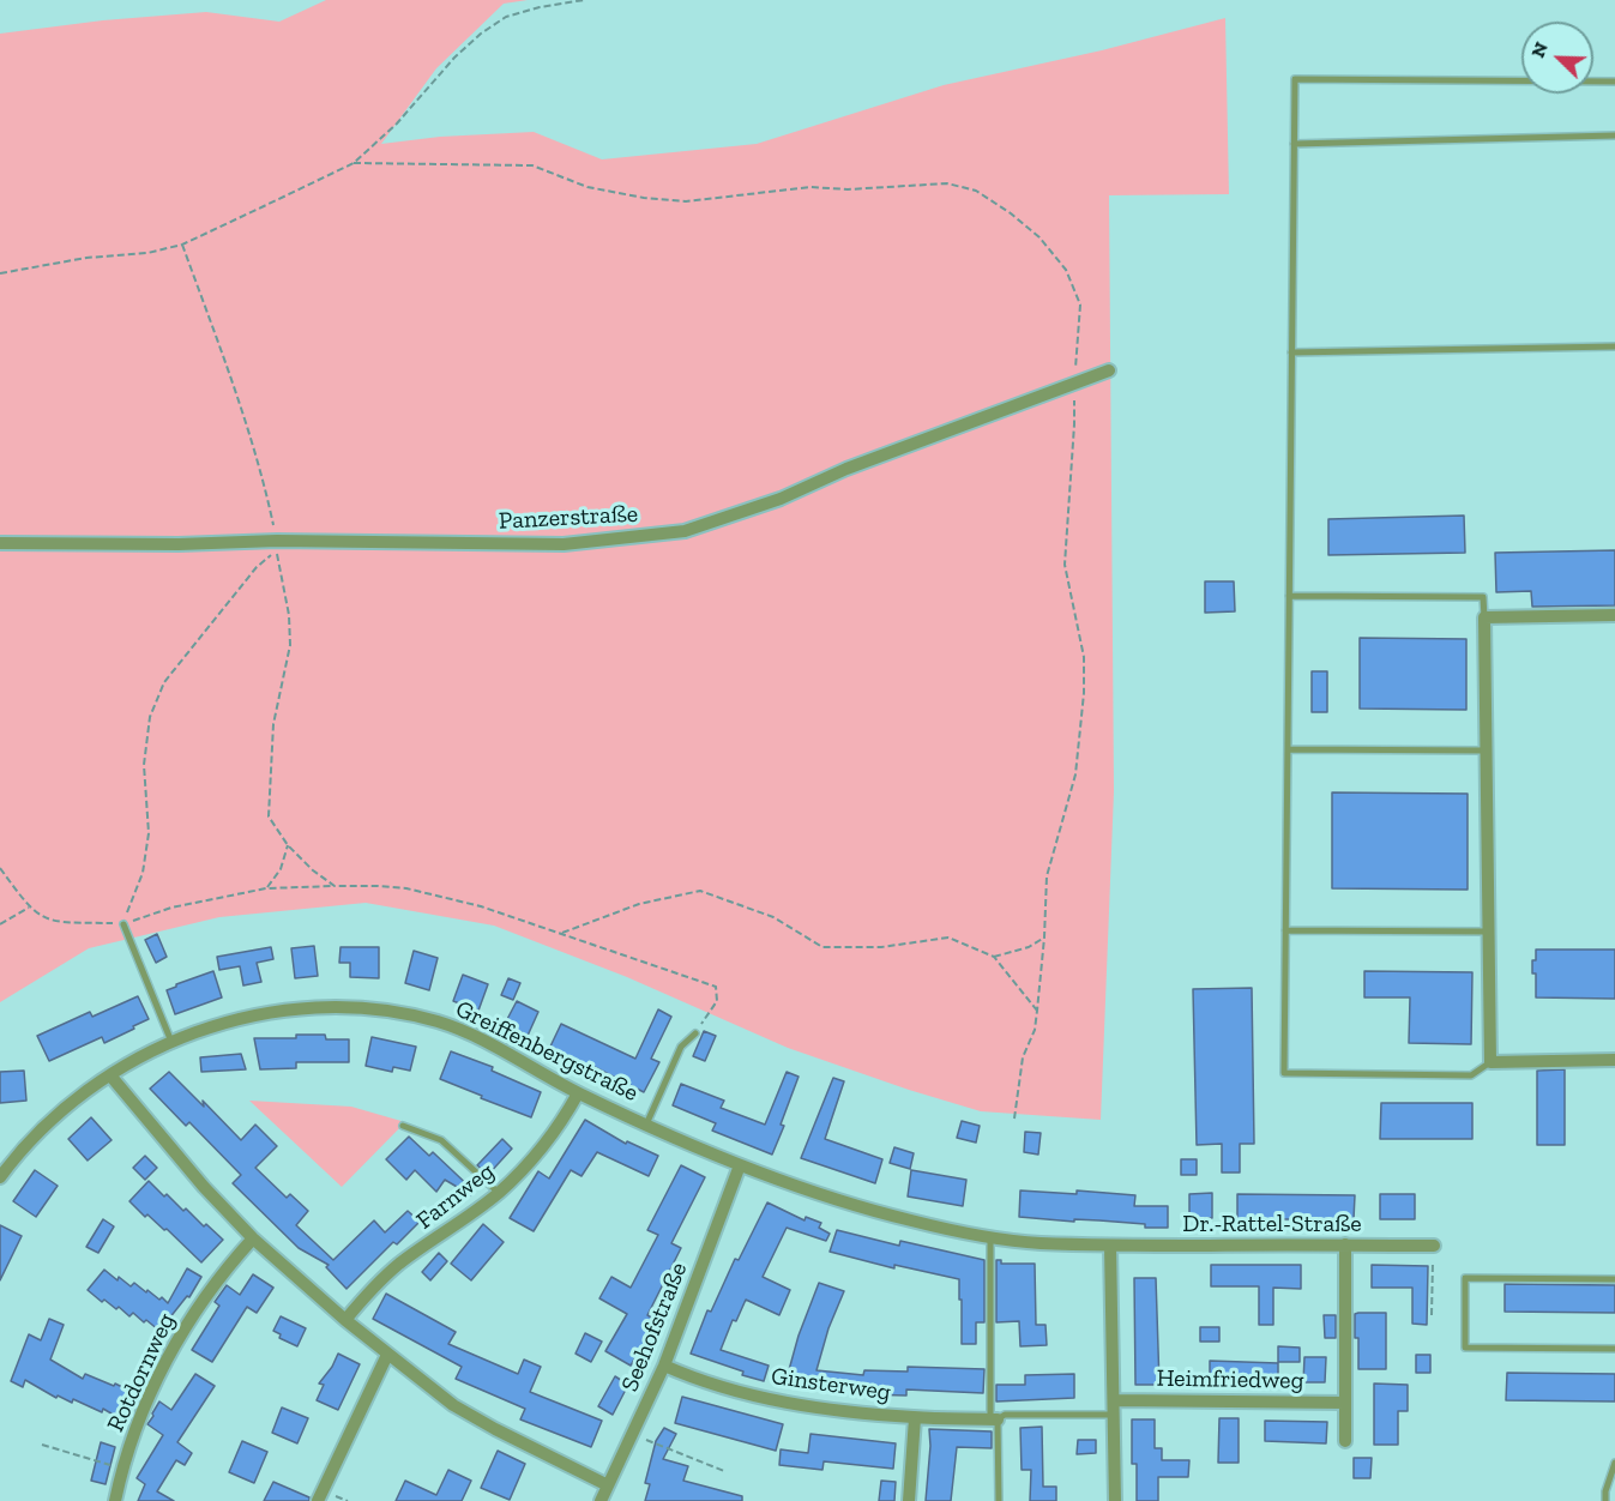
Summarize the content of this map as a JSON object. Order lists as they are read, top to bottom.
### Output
{
  "streets": {
    "street": [
      "Panzerstraße",
      "Greiffenbergstraße",
      "Farnweg",
      "Dr.-Rattel-Straße",
      "Seehofstraße",
      "Rotdornweg",
      "Heimfriedweg",
      "Ginsterweg"
    ]
  },
  "crossings": [
    ["Greiffenbergstraße", "Farnweg"],
    ["Greiffenbergstraße", "Dr.-Rattel-Straße"],
    ["Greiffenbergstraße", "Seehofstraße"],
    ["Seehofstraße", "Ginsterweg"]
  ],
  "north": "top left"
}
